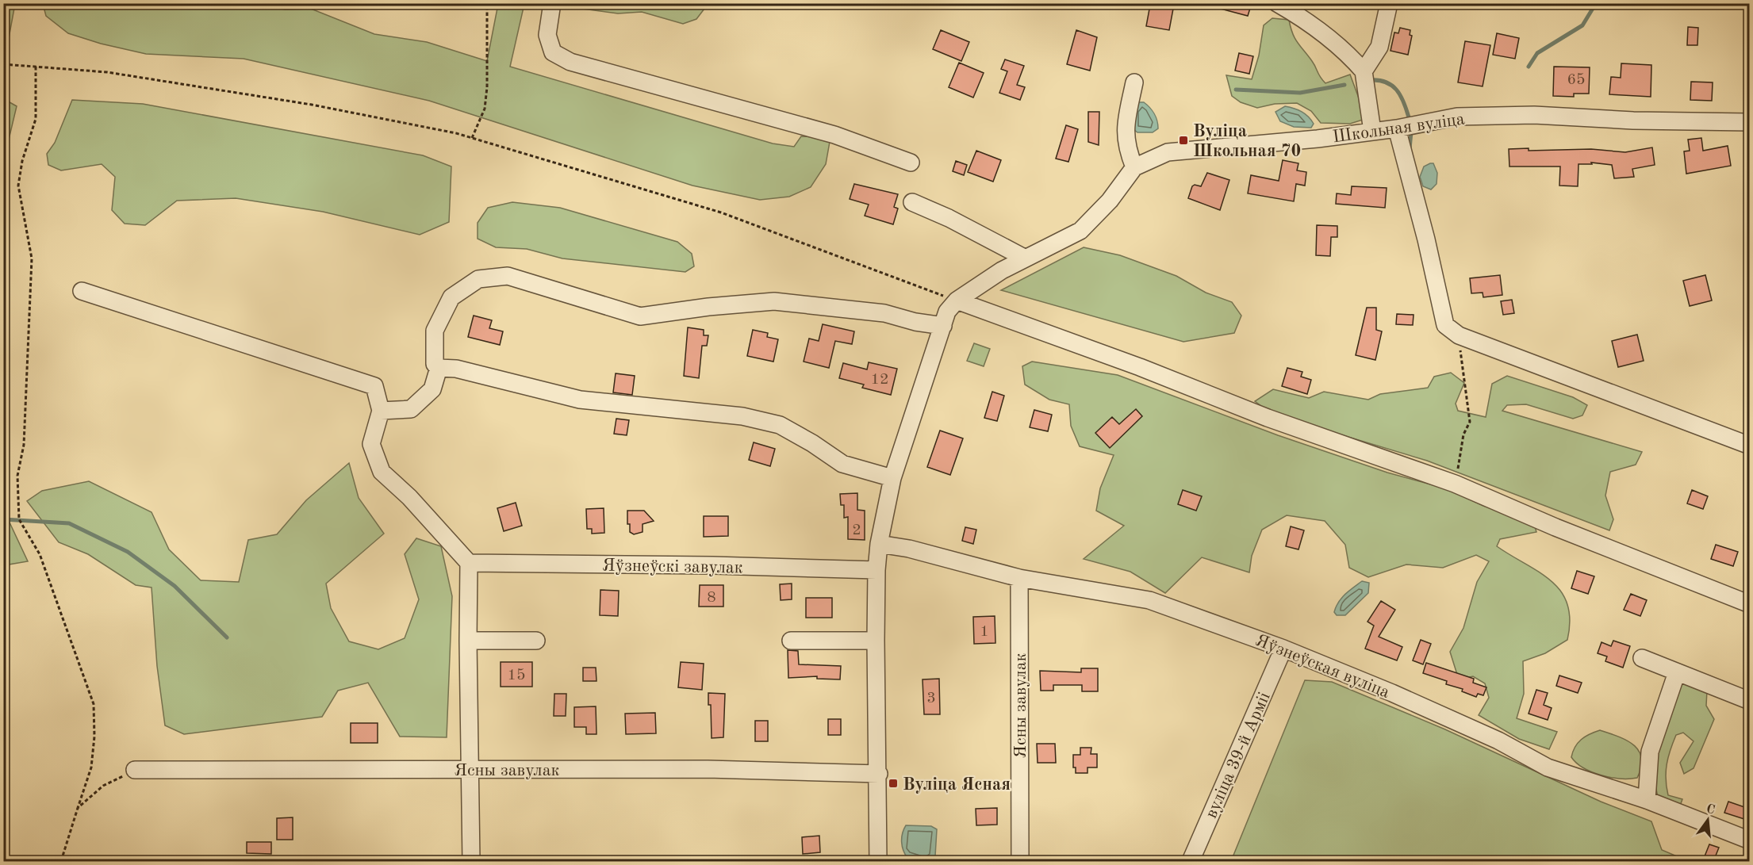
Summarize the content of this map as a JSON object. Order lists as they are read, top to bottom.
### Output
{
  "streets": {
    "street": [
      "Школьная вуліца",
      "Яўзнеўскі завулак",
      "Яўзнеўская вуліца",
      "Ясны завулак",
      "вуліца 39-й Арміі"
    ]
  },
  "crossings": [
    ["Яўзнеўская вуліца", "Ясны завулак"],
    ["Яўзнеўская вуліца", "вуліца 39-й Арміі"]
  ],
  "places": {
    "transit": ["Вуліца Школьная 70", "Вуліца Ясная"]
  },
  "house_numbers": [
    "65",
    "12",
    "2",
    "8",
    "1",
    "15",
    "3"
  ],
  "north": "top"
}
